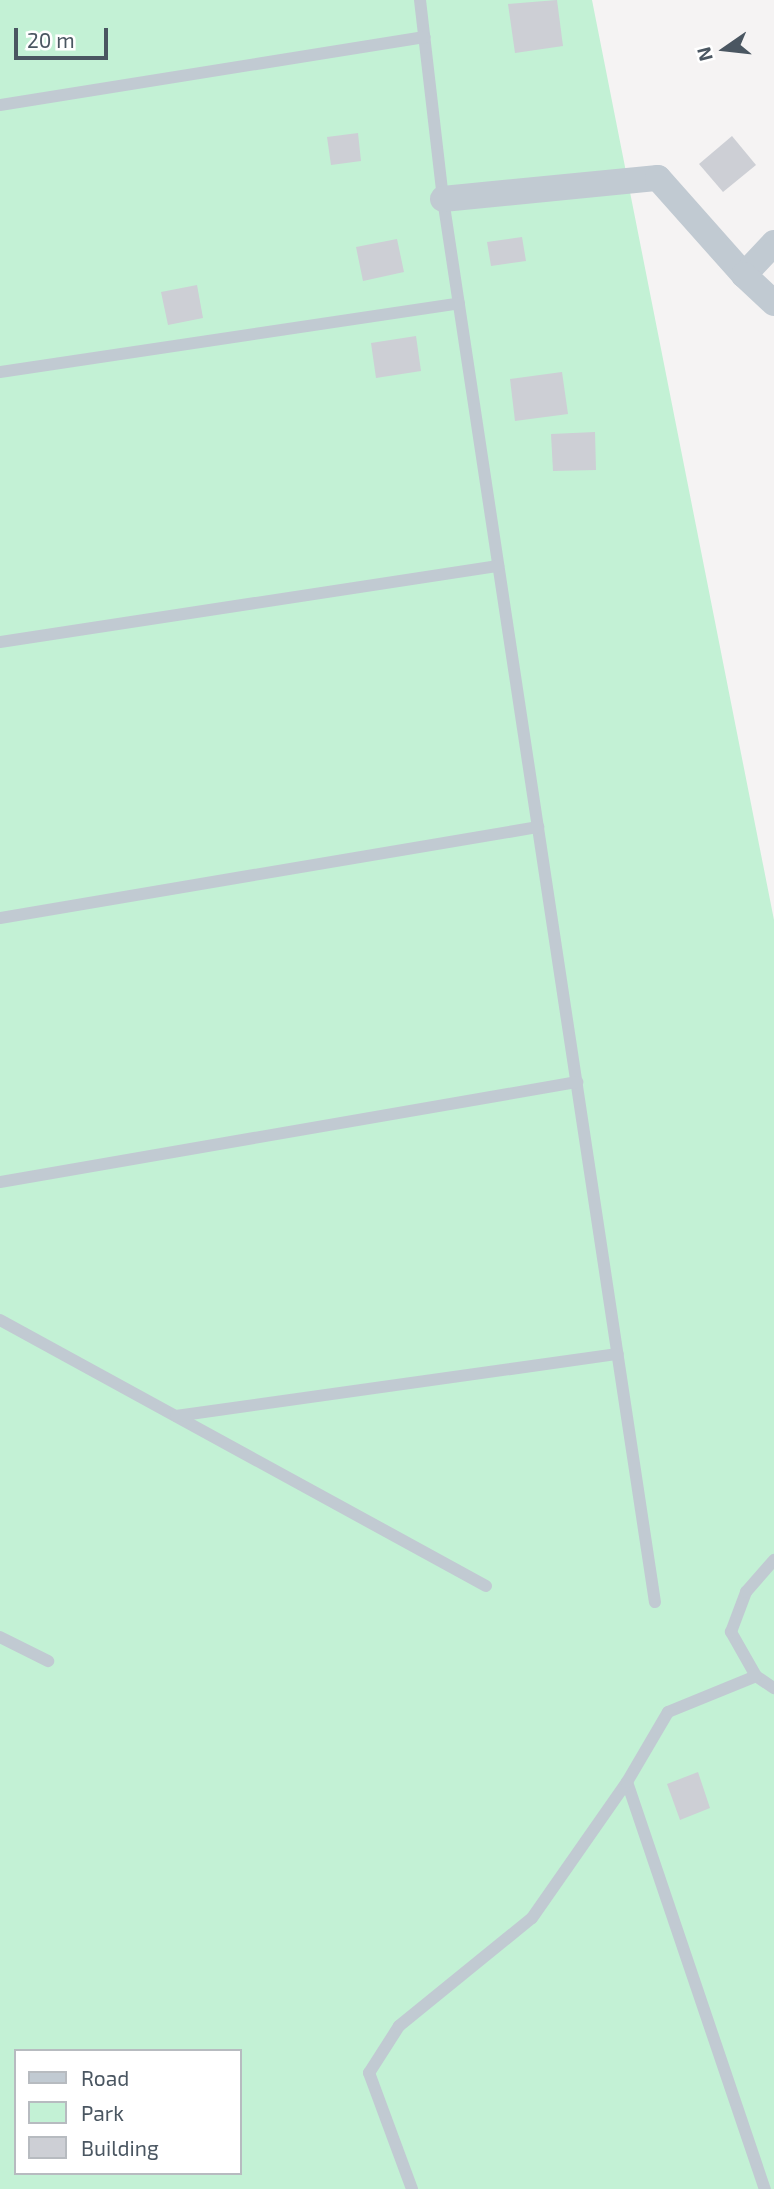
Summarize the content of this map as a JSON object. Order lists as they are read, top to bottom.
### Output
{
  "legend": ["Road", "Park", "Building"],
  "scale_bar": "20 m",
  "north": "left"
}
